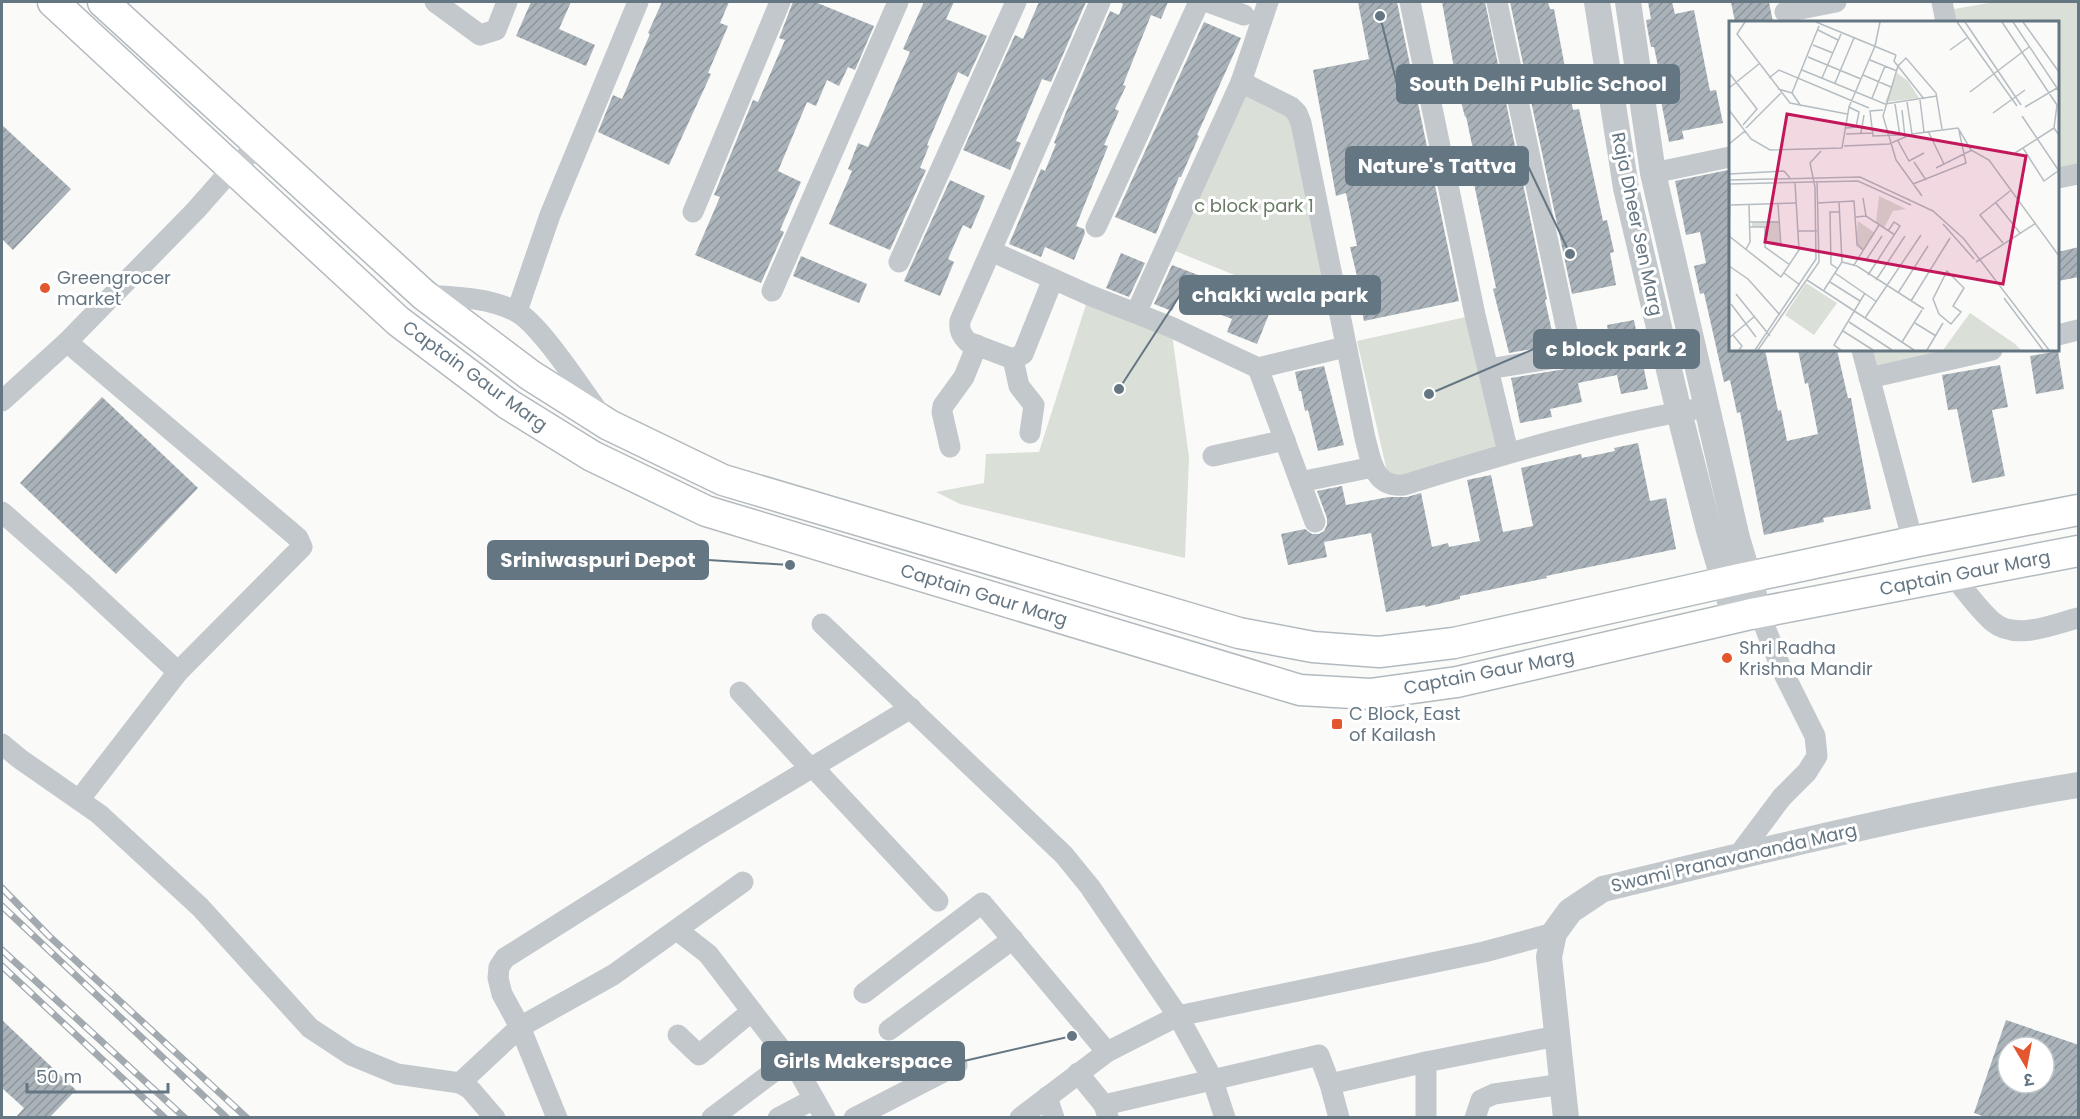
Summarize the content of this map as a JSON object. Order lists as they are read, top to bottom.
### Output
{
  "streets": {
    "main road": ["Captain Gaur Marg"],
    "street": ["Raja Dheer Sen Marg", "Swami Pranavananda Marg"]
  },
  "crossings": [
    ["Raja Dheer Sen Marg", "Captain Gaur Marg"]
  ],
  "parks": ["c block park 1"],
  "places": {
    "other": [
      "South Delhi Public School",
      "Nature's Tattva",
      "Greengrocer market",
      "chakki wala park",
      "c block park 2",
      "Sriniwaspuri Depot",
      "Shri Radha Krishna Mandir",
      "Girls Makerspace"
    ],
    "transit": ["C Block, East of Kailash"]
  },
  "scale_bar": "50 m",
  "north": "bottom"
}
